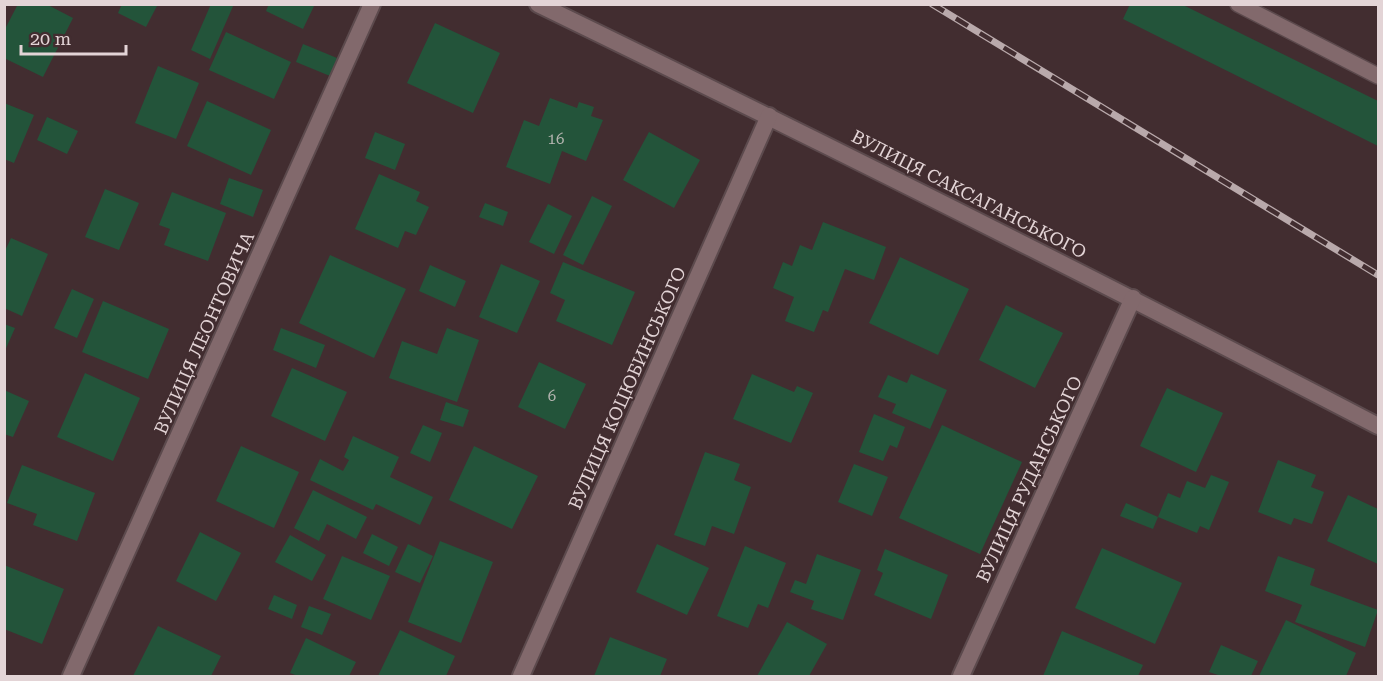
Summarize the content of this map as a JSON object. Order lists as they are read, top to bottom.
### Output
{
  "streets": {
    "street": [
      "ВУЛИЦЯ САКСАГАНСЬКОГО",
      "ВУЛИЦЯ ЛЕОНТОВИЧА",
      "ВУЛИЦЯ КОЦЮБИНСЬКОГО",
      "ВУЛИЦЯ РУДАНСЬКОГО"
    ]
  },
  "crossings": [
    ["ВУЛИЦЯ САКСАГАНСЬКОГО", "ВУЛИЦЯ КОЦЮБИНСЬКОГО"],
    ["ВУЛИЦЯ САКСАГАНСЬКОГО", "ВУЛИЦЯ РУДАНСЬКОГО"]
  ],
  "house_numbers": ["16", "6"],
  "scale_bar": "20 m"
}
